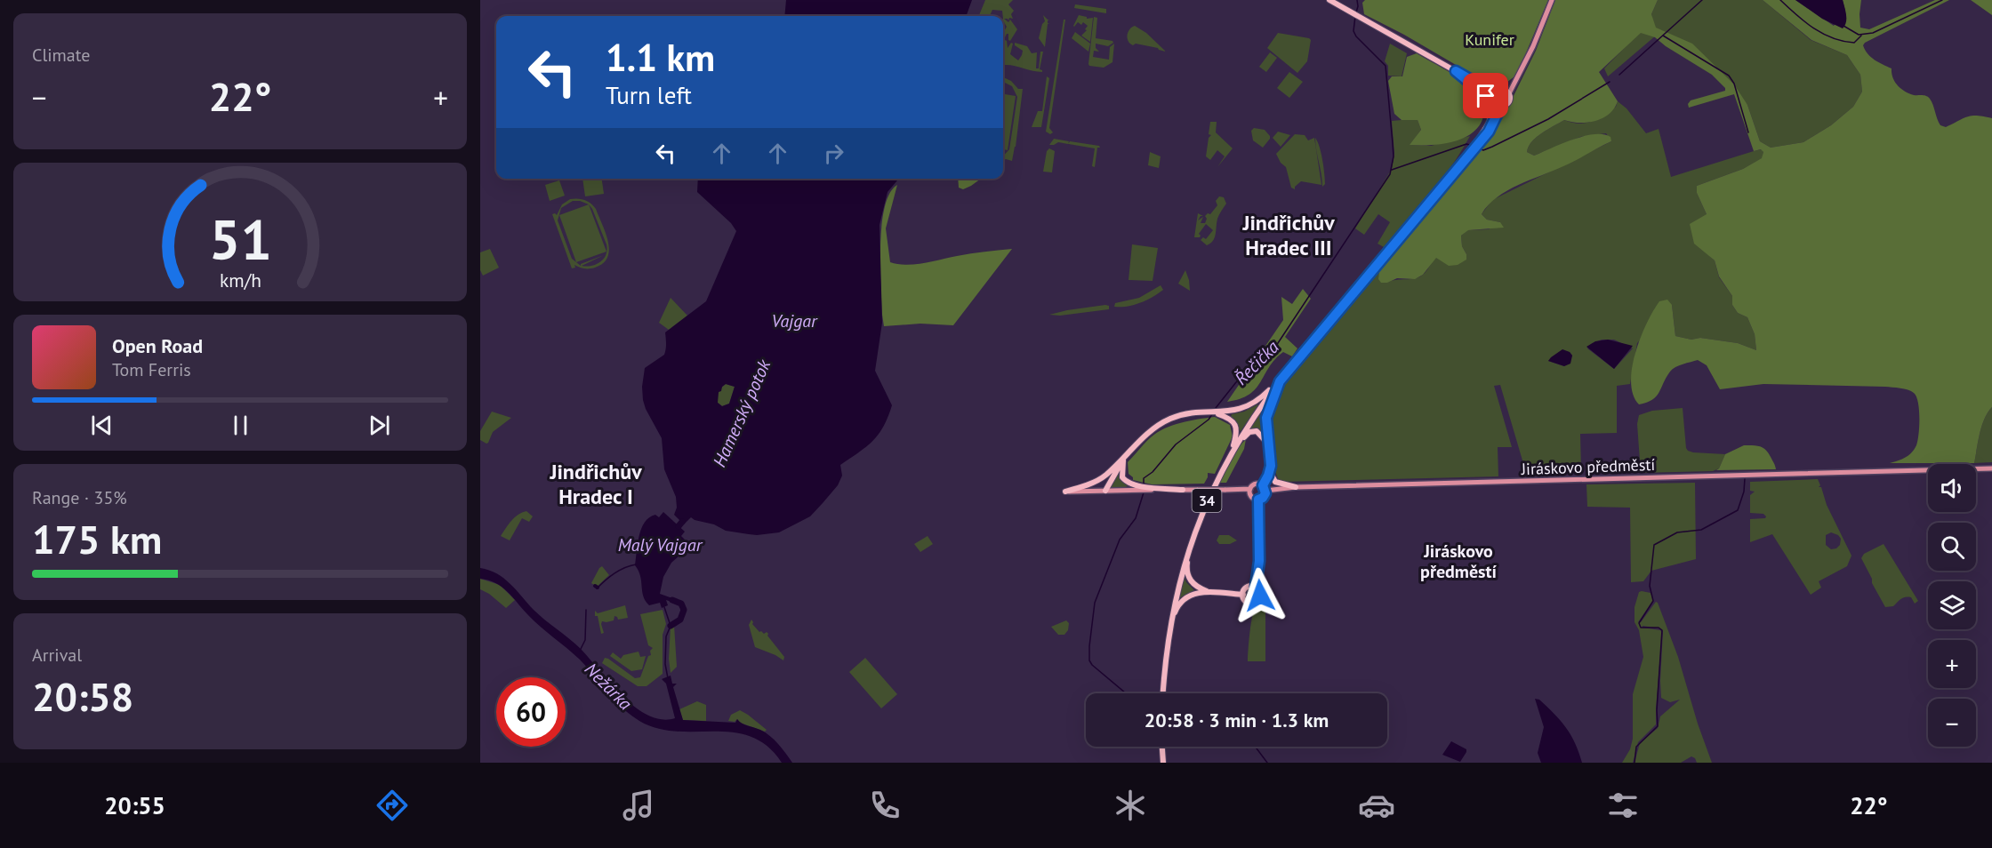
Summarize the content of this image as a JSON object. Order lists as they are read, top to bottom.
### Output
{
  "streets": {
    "main road": ["Jiráskovo předměstí", "34"]
  },
  "districts": ["Jindřichův Hradec III", "Jindřichův Hradec I", "Jiráskovo předměstí"],
  "water": [
    "Vajgar",
    "Řečička",
    "Hamerský potok",
    "Malý Vajgar",
    "Nežárka"
  ],
  "parks": ["Kunifer"],
  "page": {
    "tile": [
      "Climate",
      ["Range · 35%", "175 km"],
      ["Arrival", "20:58"]
    ],
    "turn": ["1.1 km", "Turn left"],
    "heat": ["−", "22°", "+"],
    "song": ["Open Road", "Tom Ferris"],
    "map_buttons": ["+", "−"],
    "limit": "60",
    "trip": "20:58 · 3 min · 1.3 km",
    "tabs": ["20:55", "22°"],
    "gauge": ["51", "km/h"]
  }
}
